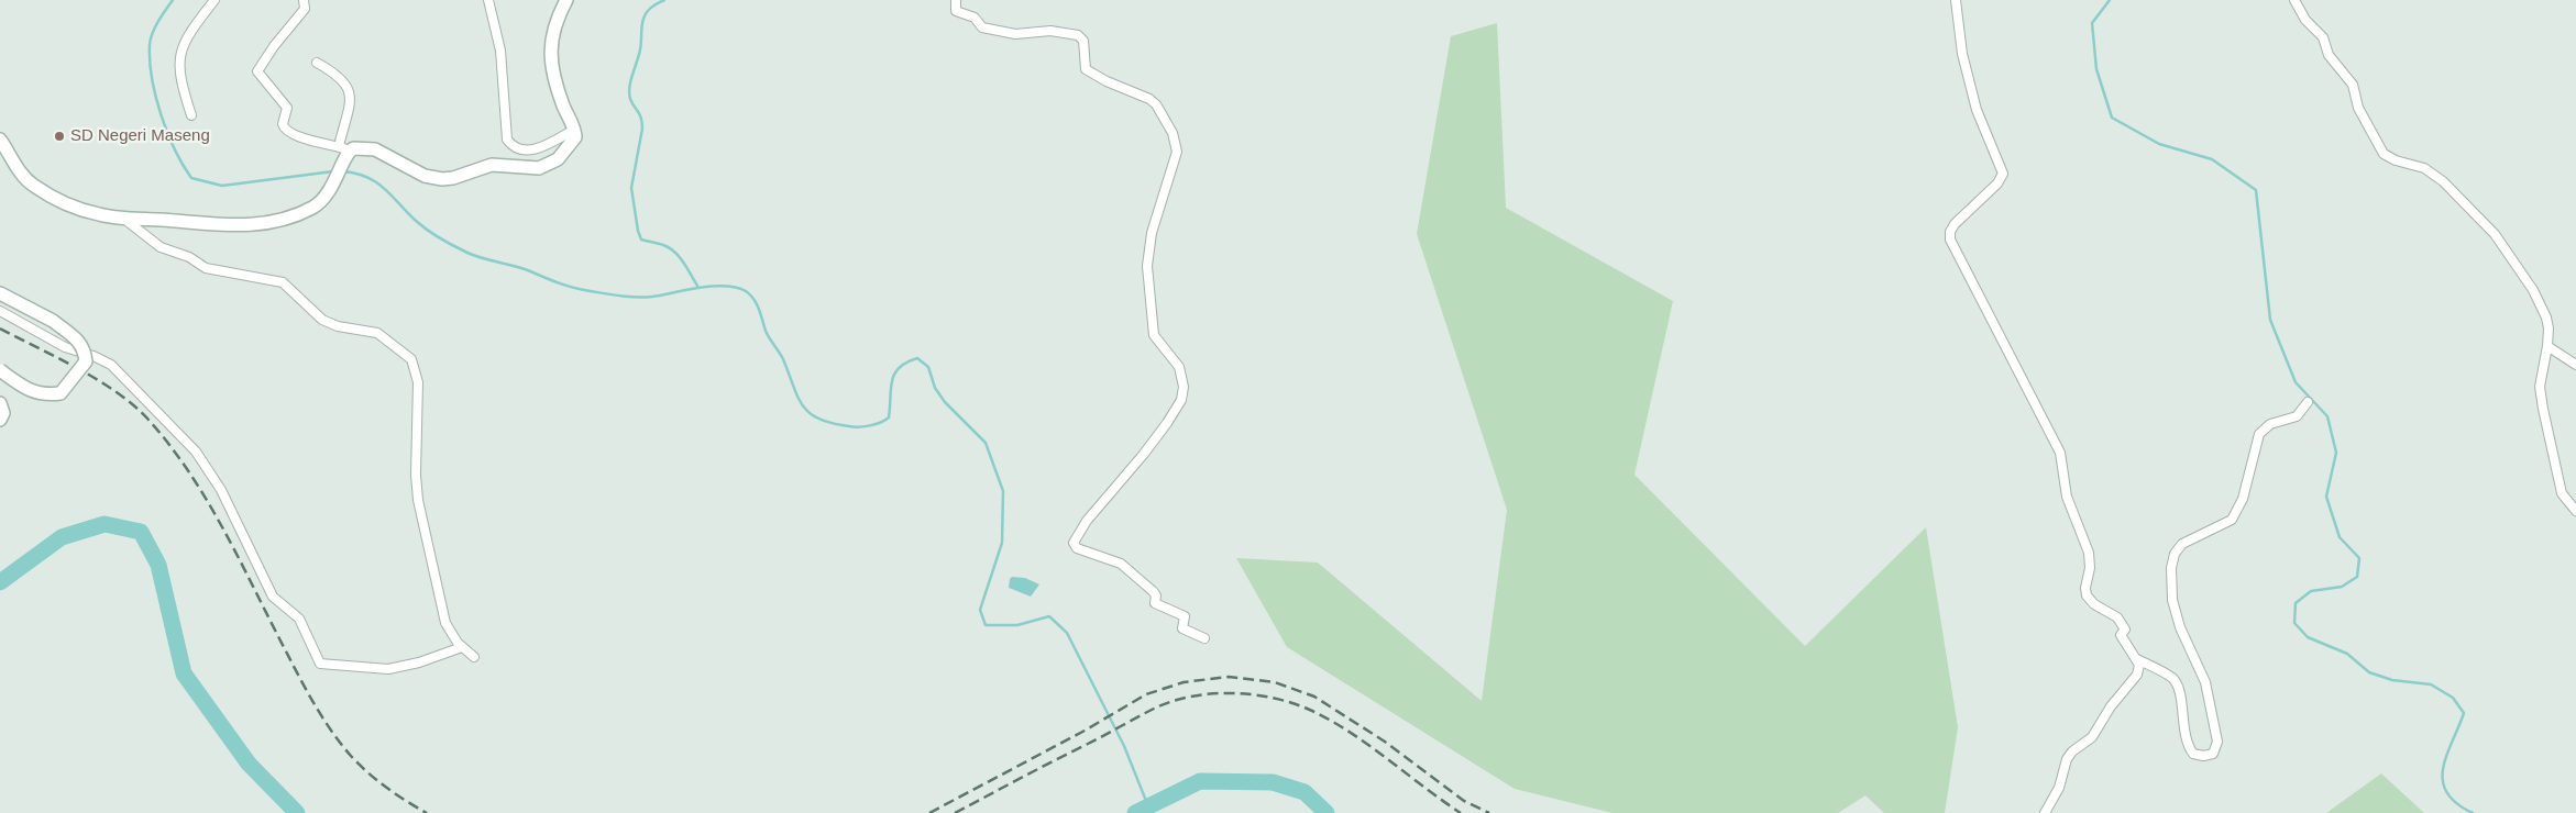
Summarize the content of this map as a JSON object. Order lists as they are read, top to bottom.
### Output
{
  "places": ["SD Negeri Maseng"]
}
